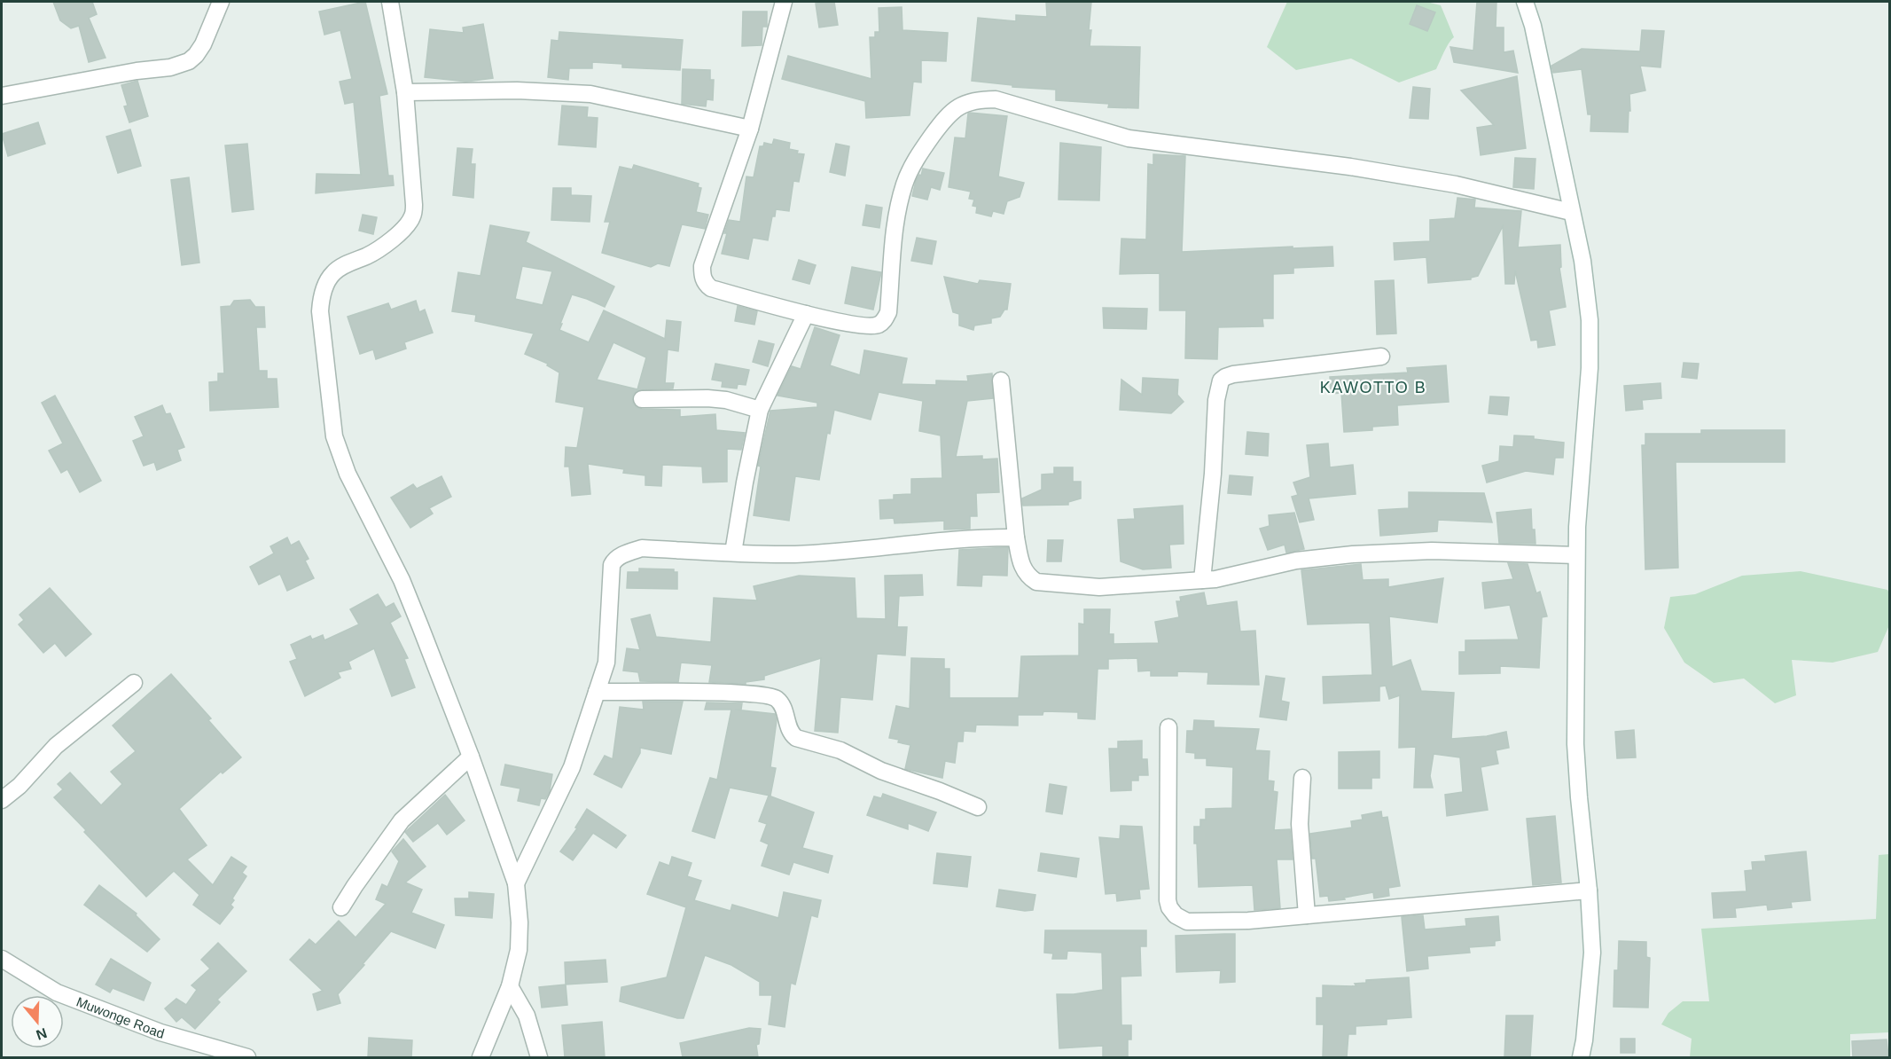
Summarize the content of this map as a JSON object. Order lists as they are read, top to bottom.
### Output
{
  "streets": {
    "street": ["Muwonge Road"]
  },
  "districts": ["KAWOTTO B"],
  "north": "bottom"
}
